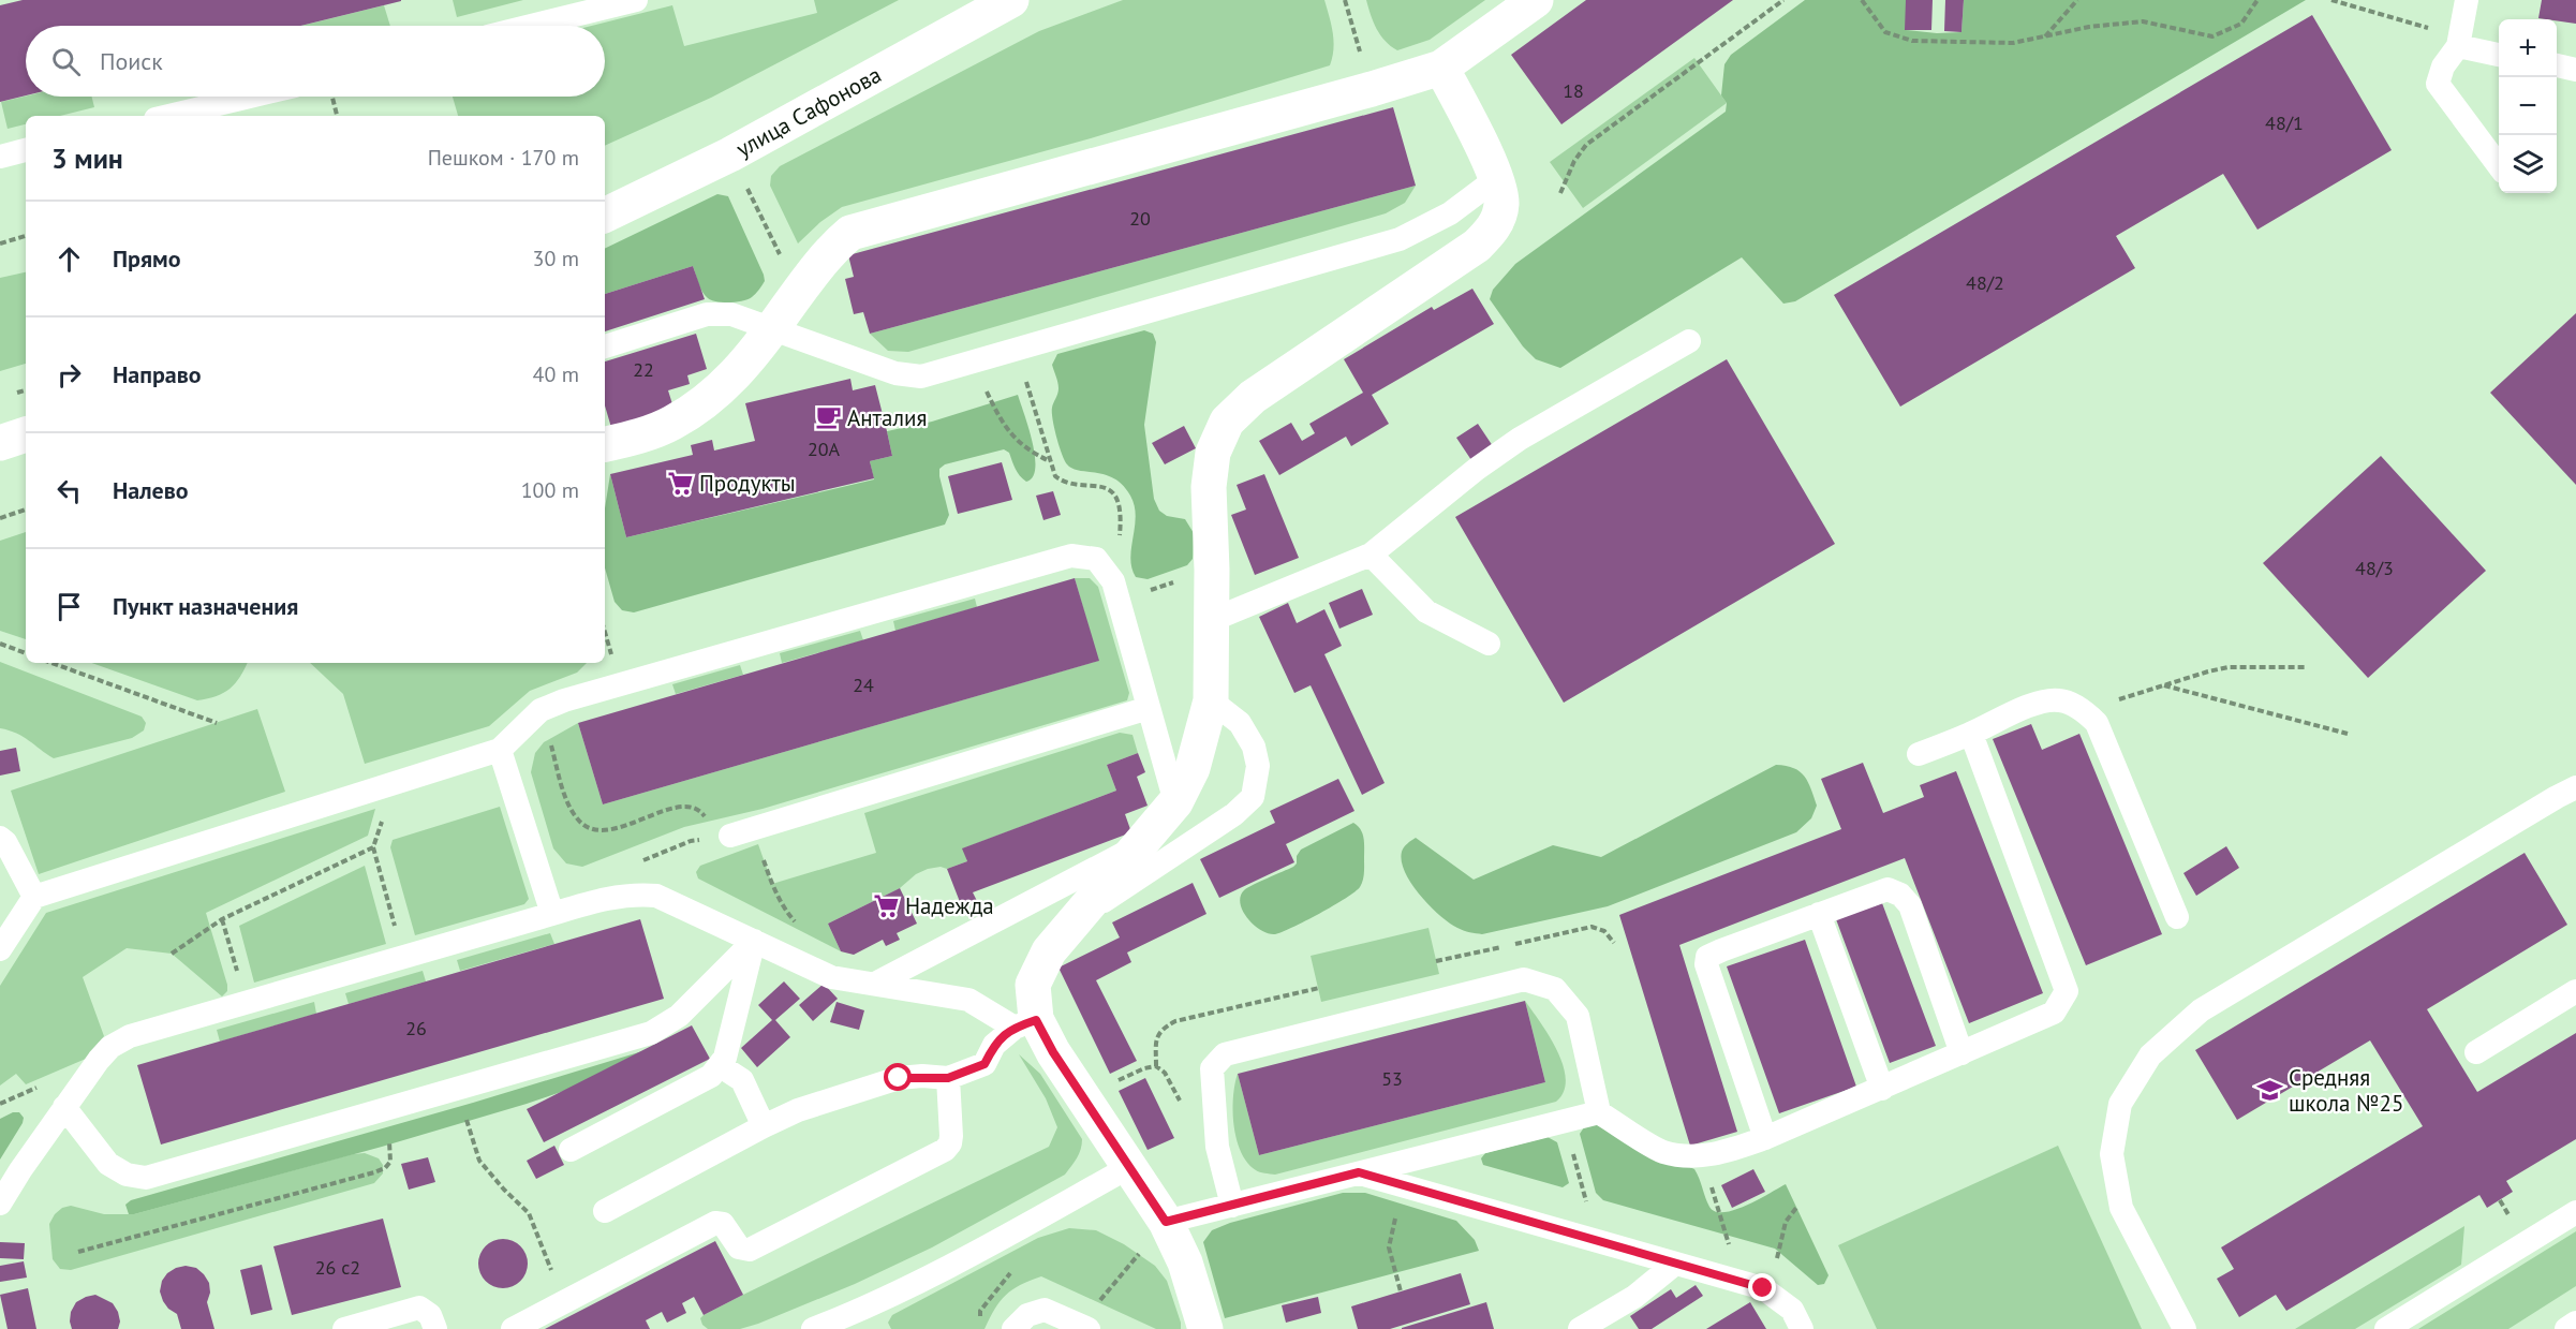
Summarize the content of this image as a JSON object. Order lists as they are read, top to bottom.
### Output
{
  "streets": {
    "street": ["улица Сафонова"]
  },
  "places": {
    "cafe": ["Анталия"],
    "supermarket": ["Продукты", "Надежда"],
    "school or university": ["Средняя школа №25"]
  },
  "house_numbers": [
    "18",
    "48/1",
    "20",
    "48/2",
    "22",
    "20А",
    "48/3",
    "24",
    "26",
    "53",
    "26 с2"
  ],
  "page": {
    "map_buttons": ["+", "−"],
    "search": "Поиск",
    "heading": ["3 мин", "Пешком · 170 m"],
    "list": [
      ["Прямо", "30 m"],
      ["Направо", "40 m"],
      ["Налево", "100 m"],
      "Пункт назначения"
    ]
  }
}
